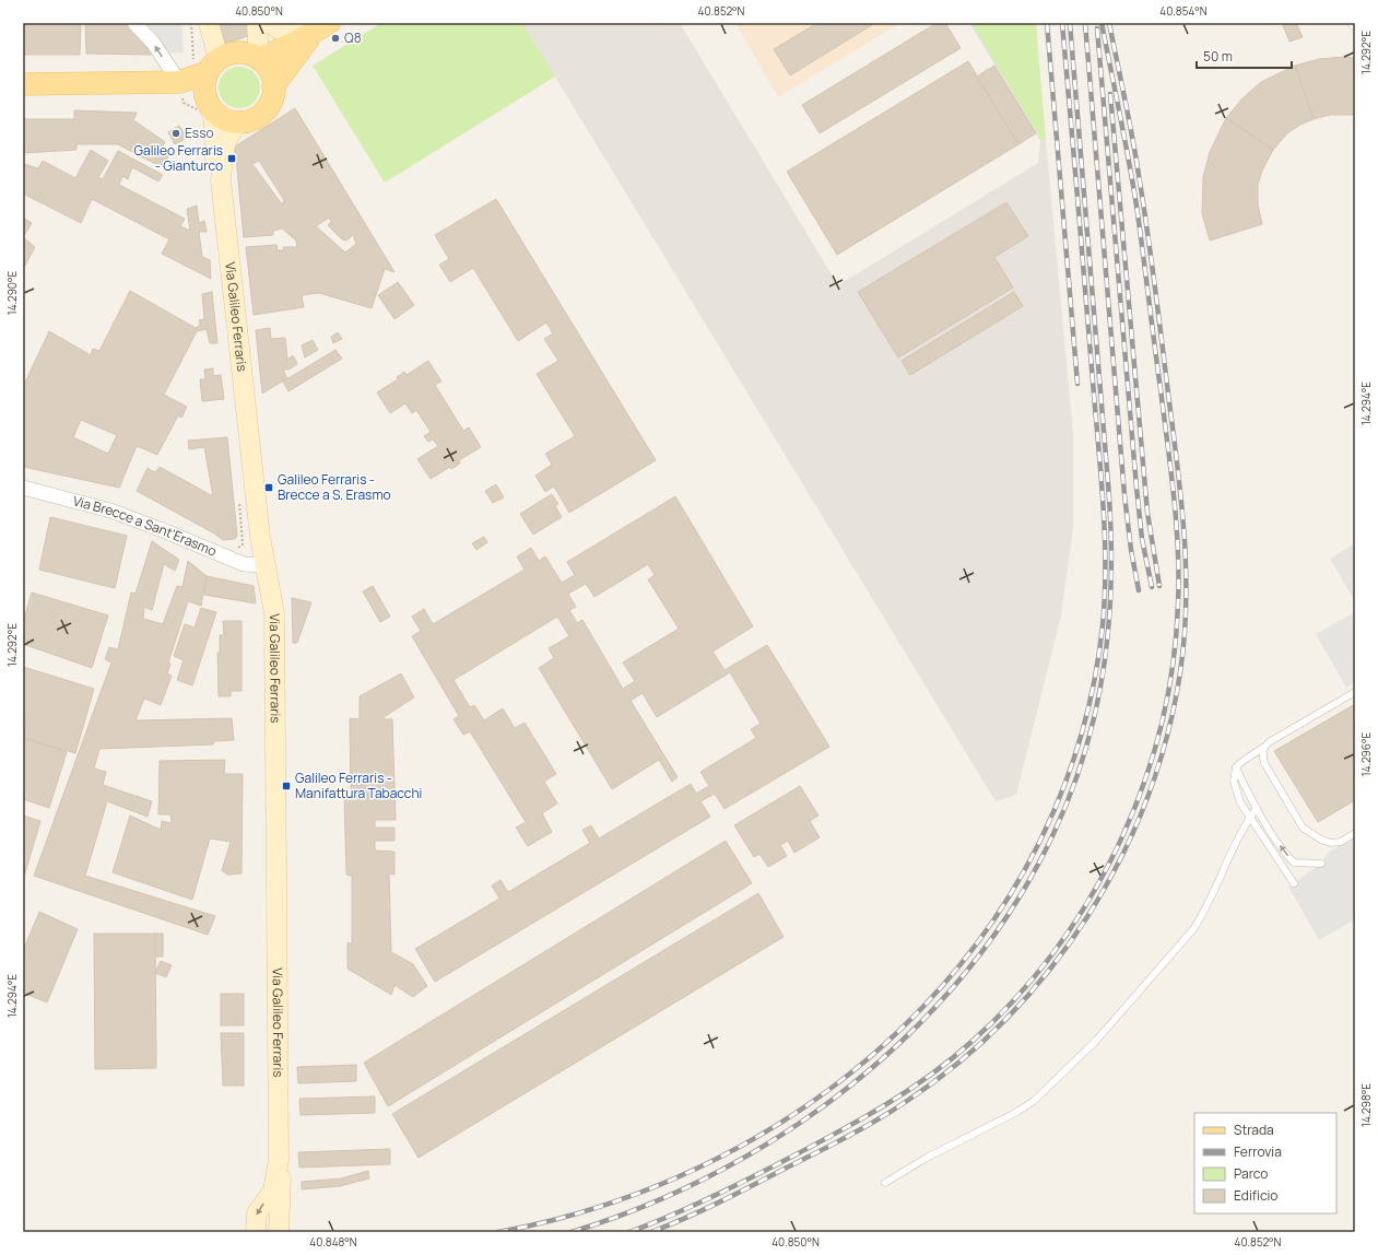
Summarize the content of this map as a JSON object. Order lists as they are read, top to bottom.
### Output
{
  "streets": {
    "main road": ["Via Galileo Ferraris"],
    "street": ["Via Brecce a Sant'Erasmo"]
  },
  "crossings": [
    ["Via Galileo Ferraris", "Via Brecce a Sant'Erasmo"]
  ],
  "places": {
    "other": ["Q8", "Esso"],
    "transit": ["Galileo Ferraris - Gianturco", "Galileo Ferraris - Brecce a S. Erasmo", "Galileo Ferraris - Manifattura Tabacchi"]
  },
  "legend": [
    "Strada",
    "Ferrovia",
    "Parco",
    "Edificio"
  ],
  "scale_bar": "50 m",
  "coordinates": [
    "40.850°N",
    "40.852°N",
    "40.854°N",
    "14.292°E",
    "14.290°E",
    "14.294°E",
    "14.296°E",
    "14.298°E",
    "40.848°N"
  ]
}
